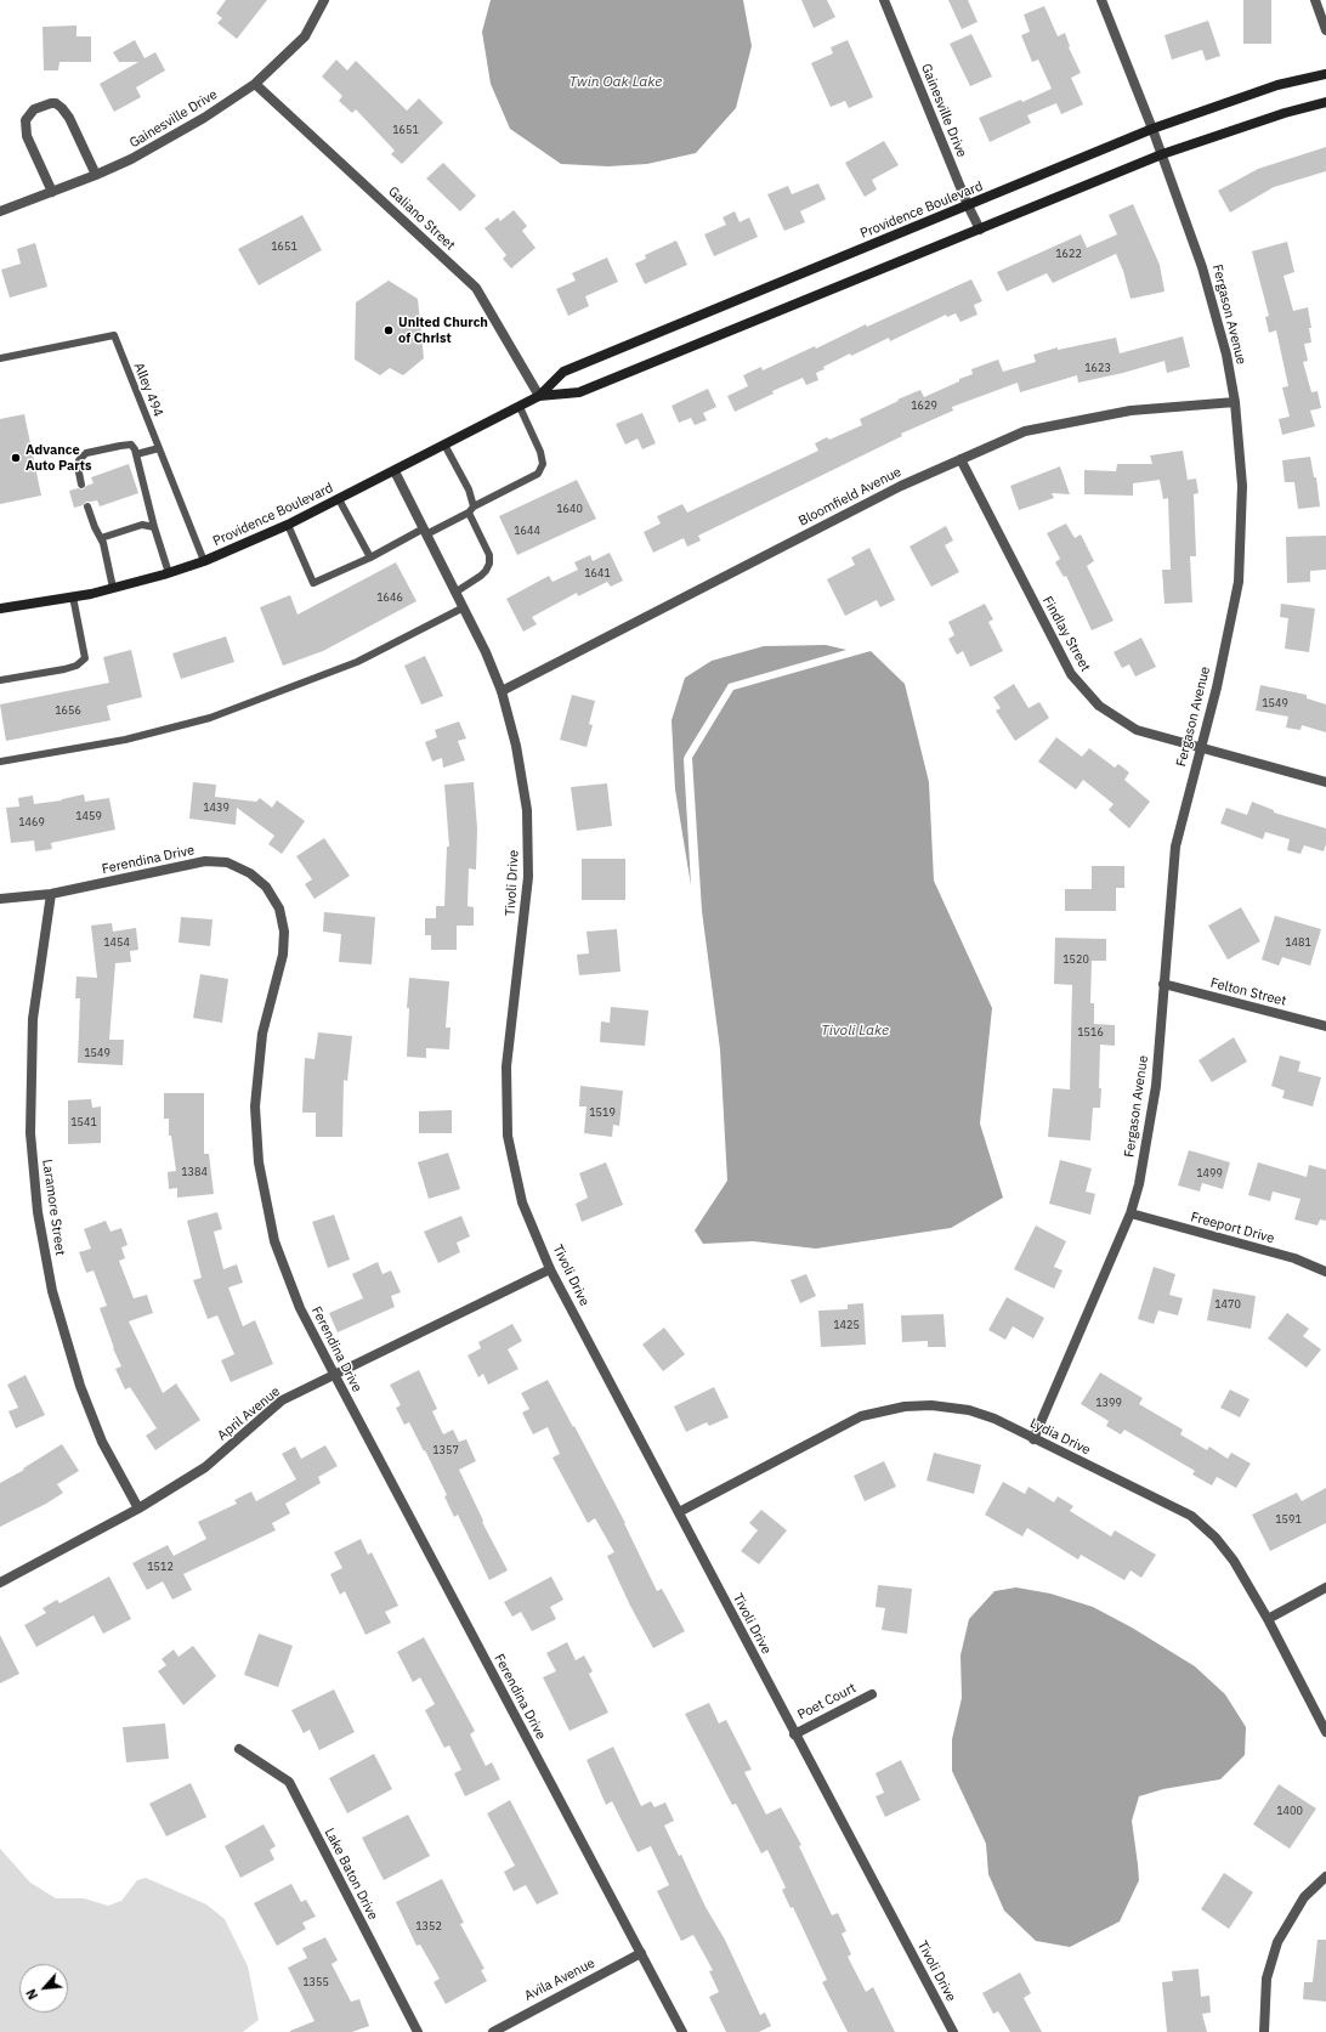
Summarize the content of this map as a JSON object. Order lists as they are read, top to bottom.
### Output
{
  "streets": {
    "main road": ["Providence Boulevard"],
    "street": [
      "Gainesville Drive",
      "Galiano Street",
      "Fergason Avenue",
      "Bloomfield Avenue",
      "Findlay Street",
      "Ferendina Drive",
      "Tivoli Drive",
      "Felton Street",
      "Laramore Street",
      "Freeport Drive",
      "April Avenue",
      "Lydia Drive",
      "Poet Court",
      "Lake Baton Drive",
      "Avila Avenue"
    ],
    "lane": ["Alley 494"]
  },
  "crossings": [
    ["Gainesville Drive", "Providence Boulevard"],
    ["Gainesville Drive", "Galiano Street"],
    ["Providence Boulevard", "Galiano Street"],
    ["Providence Boulevard", "Fergason Avenue"],
    ["Providence Boulevard", "Alley 494"],
    ["Providence Boulevard", "Tivoli Drive"],
    ["Fergason Avenue", "Bloomfield Avenue"],
    ["Fergason Avenue", "Findlay Street"],
    ["Fergason Avenue", "Felton Street"],
    ["Fergason Avenue", "Freeport Drive"],
    ["Fergason Avenue", "Lydia Drive"],
    ["Bloomfield Avenue", "Findlay Street"],
    ["Bloomfield Avenue", "Tivoli Drive"],
    ["Ferendina Drive", "Laramore Street"],
    ["Ferendina Drive", "April Avenue"],
    ["Ferendina Drive", "Avila Avenue"],
    ["Tivoli Drive", "April Avenue"],
    ["Tivoli Drive", "Lydia Drive"],
    ["Tivoli Drive", "Poet Court"],
    ["Laramore Street", "April Avenue"]
  ],
  "water": ["Twin Oak Lake", "Tivoli Lake"],
  "places": ["United Church of Christ", "Advance Auto Parts"],
  "house_numbers": [
    "1651",
    "1651",
    "1622",
    "1623",
    "1629",
    "1640",
    "1644",
    "1641",
    "1646",
    "1549",
    "1656",
    "1439",
    "1459",
    "1469",
    "1454",
    "1481",
    "1520",
    "1516",
    "1549",
    "1519",
    "1541",
    "1384",
    "1499",
    "1470",
    "1425",
    "1399",
    "1357",
    "1591",
    "1512",
    "1400",
    "1352",
    "1355"
  ],
  "north": "bottom left"
}
